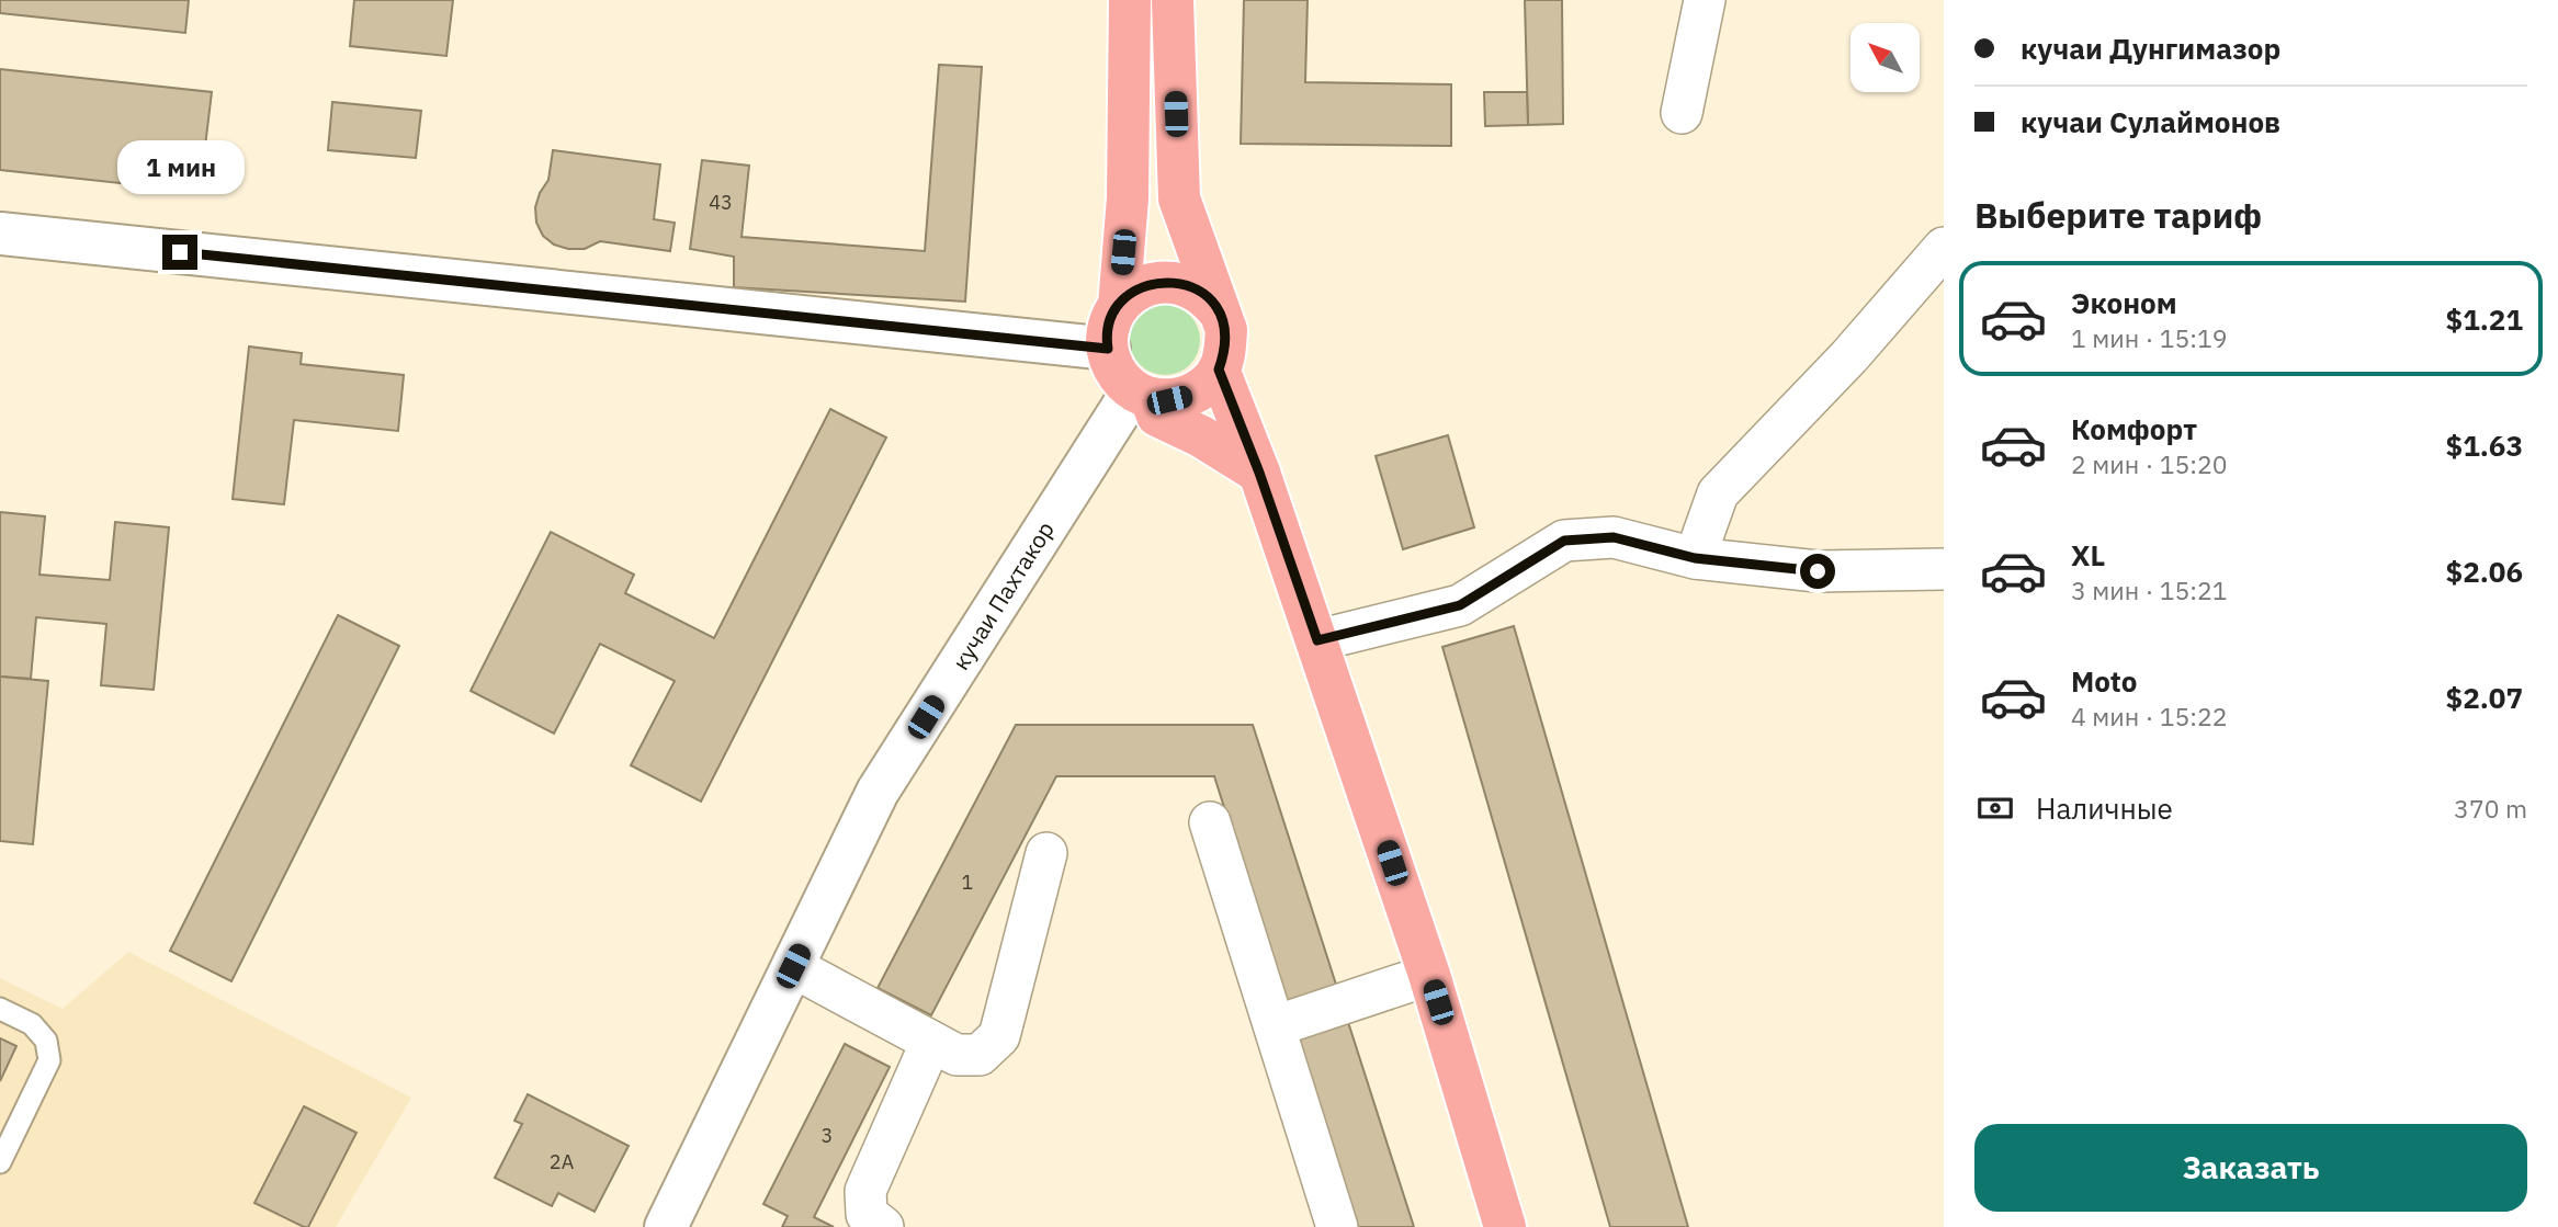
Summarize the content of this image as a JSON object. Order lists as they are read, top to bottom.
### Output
{
  "streets": {
    "main road": ["кучаи Пахтакор"]
  },
  "house_numbers": [
    "43",
    "1",
    "3",
    "2А"
  ],
  "north": "top left",
  "page": {
    "banner": ["кучаи Дунгимазор", "кучаи Сулаймонов"],
    "bubble": "1 мин",
    "heading": "Выберите тариф",
    "list": [
      {
        "name": "Эконом",
        "note": "1 мин · 15:19",
        "value": "$1.21"
      },
      {
        "name": "Комфорт",
        "note": "2 мин · 15:20",
        "value": "$1.63"
      },
      {
        "name": "XL",
        "note": "3 мин · 15:21",
        "value": "$2.06"
      },
      {
        "name": "Moto",
        "note": "4 мин · 15:22",
        "value": "$2.07"
      }
    ],
    "pay": ["Наличные", "370 m"],
    "buttons": "Заказать"
  }
}
